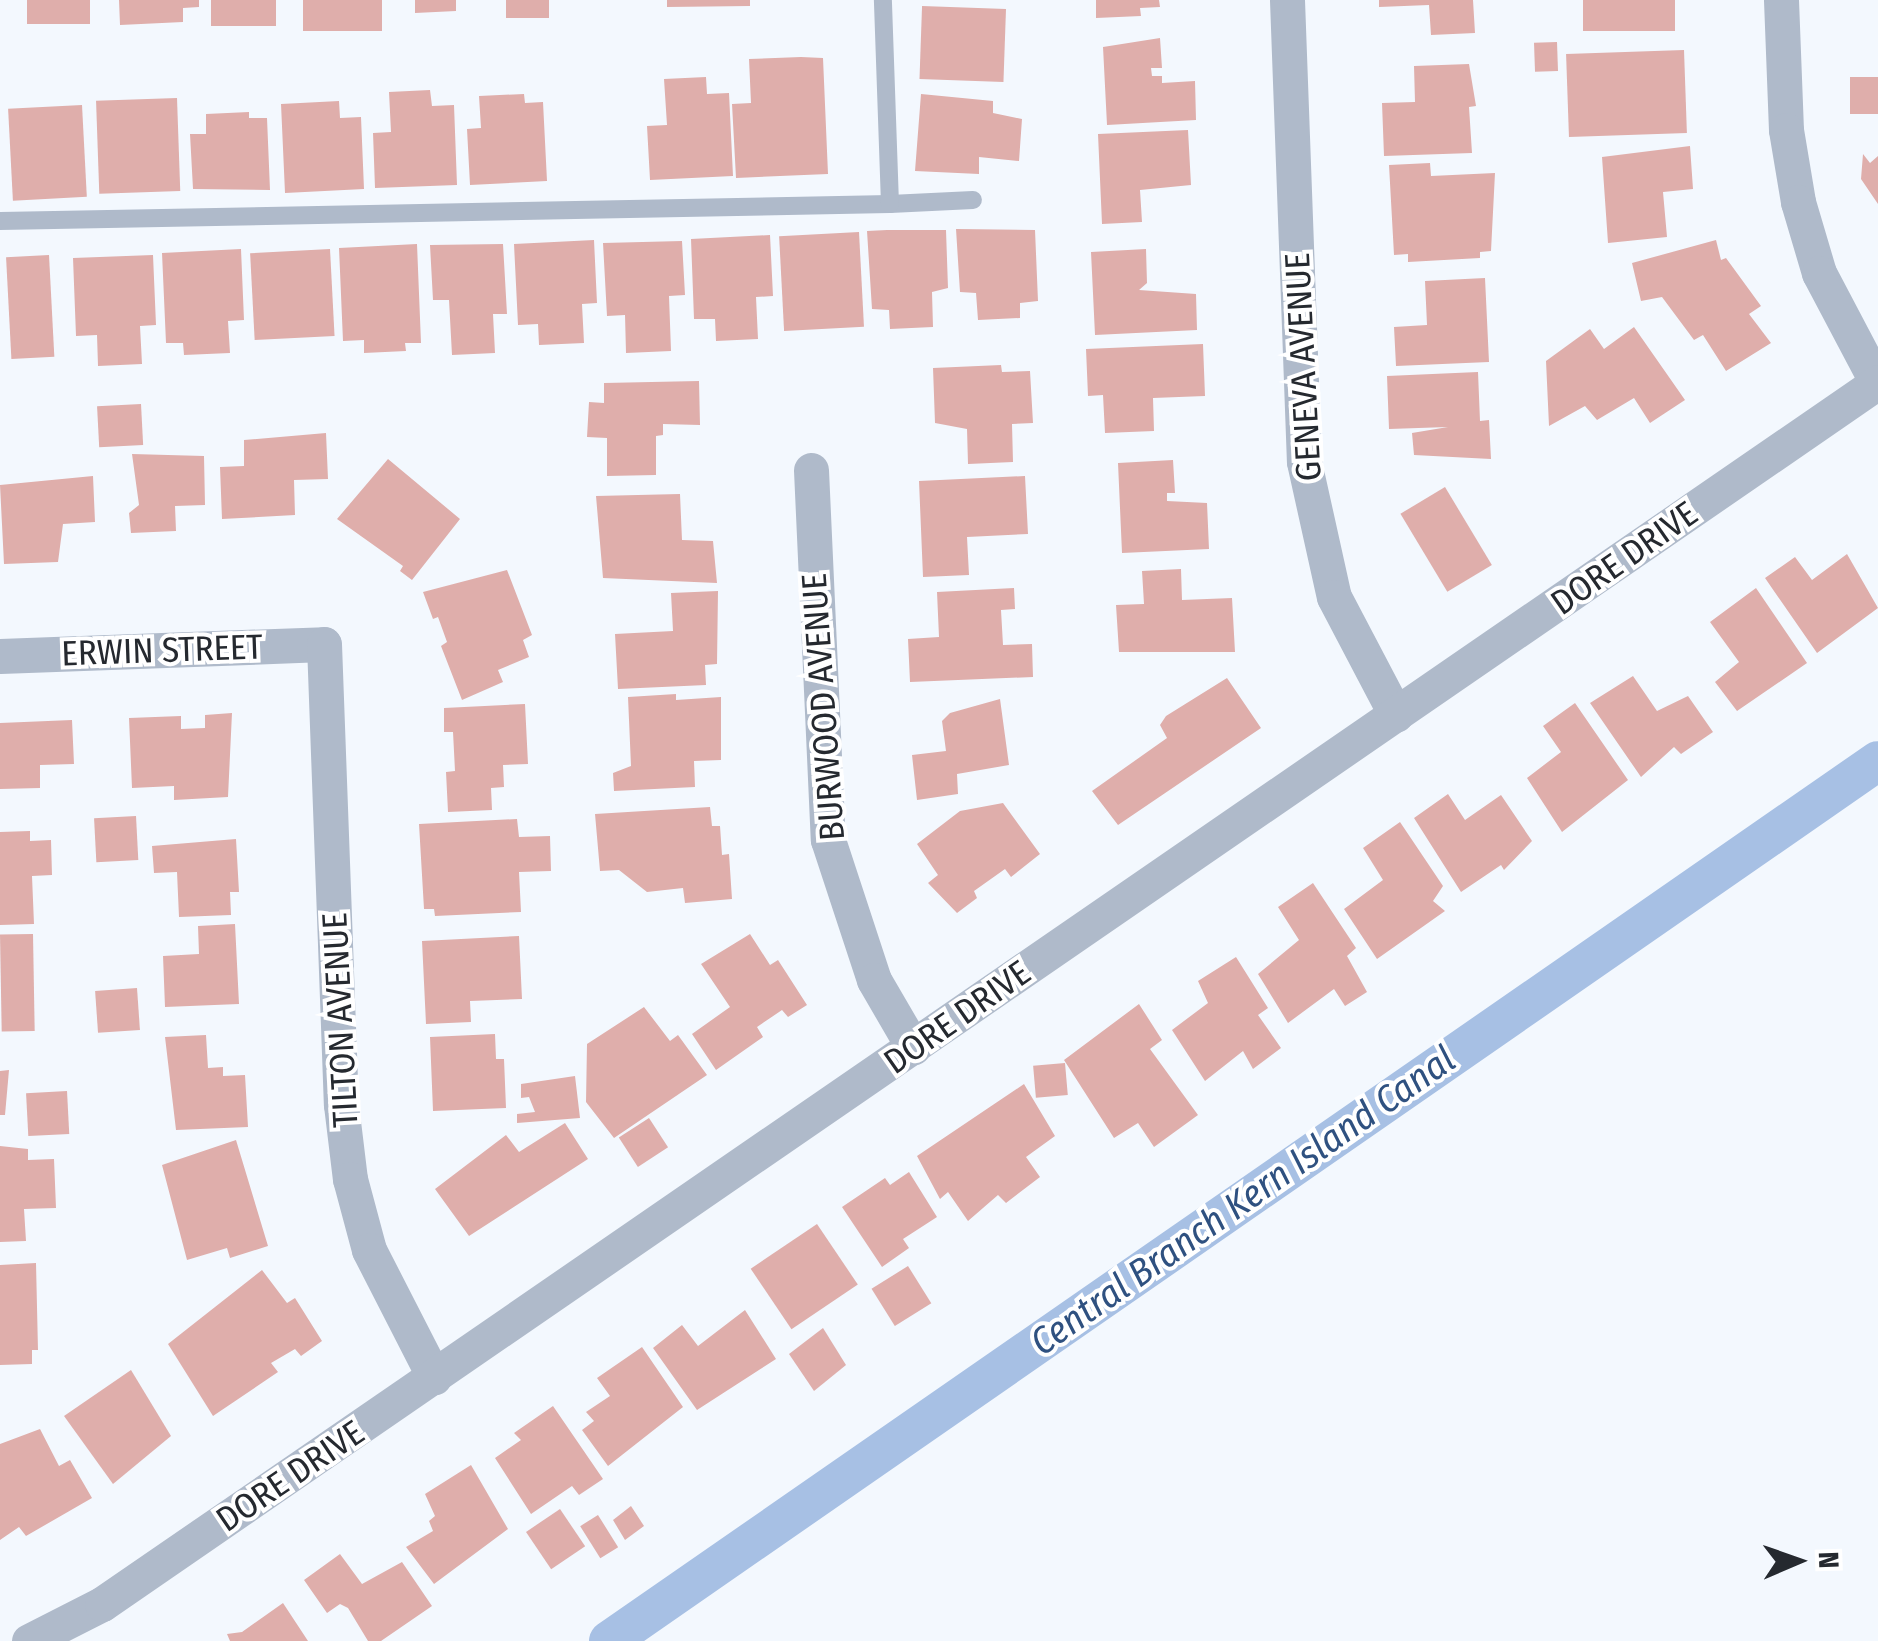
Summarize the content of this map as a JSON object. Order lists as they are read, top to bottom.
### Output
{
  "streets": {
    "street": [
      "GENEVA AVENUE",
      "DORE DRIVE",
      "ERWIN STREET",
      "BURWOOD AVENUE",
      "TILTON AVENUE"
    ]
  },
  "crossings": [
    ["GENEVA AVENUE", "DORE DRIVE"],
    ["DORE DRIVE", "BURWOOD AVENUE"],
    ["DORE DRIVE", "TILTON AVENUE"],
    ["ERWIN STREET", "TILTON AVENUE"]
  ],
  "water": ["Central Branch Kern Island Canal"],
  "north": "right"
}
